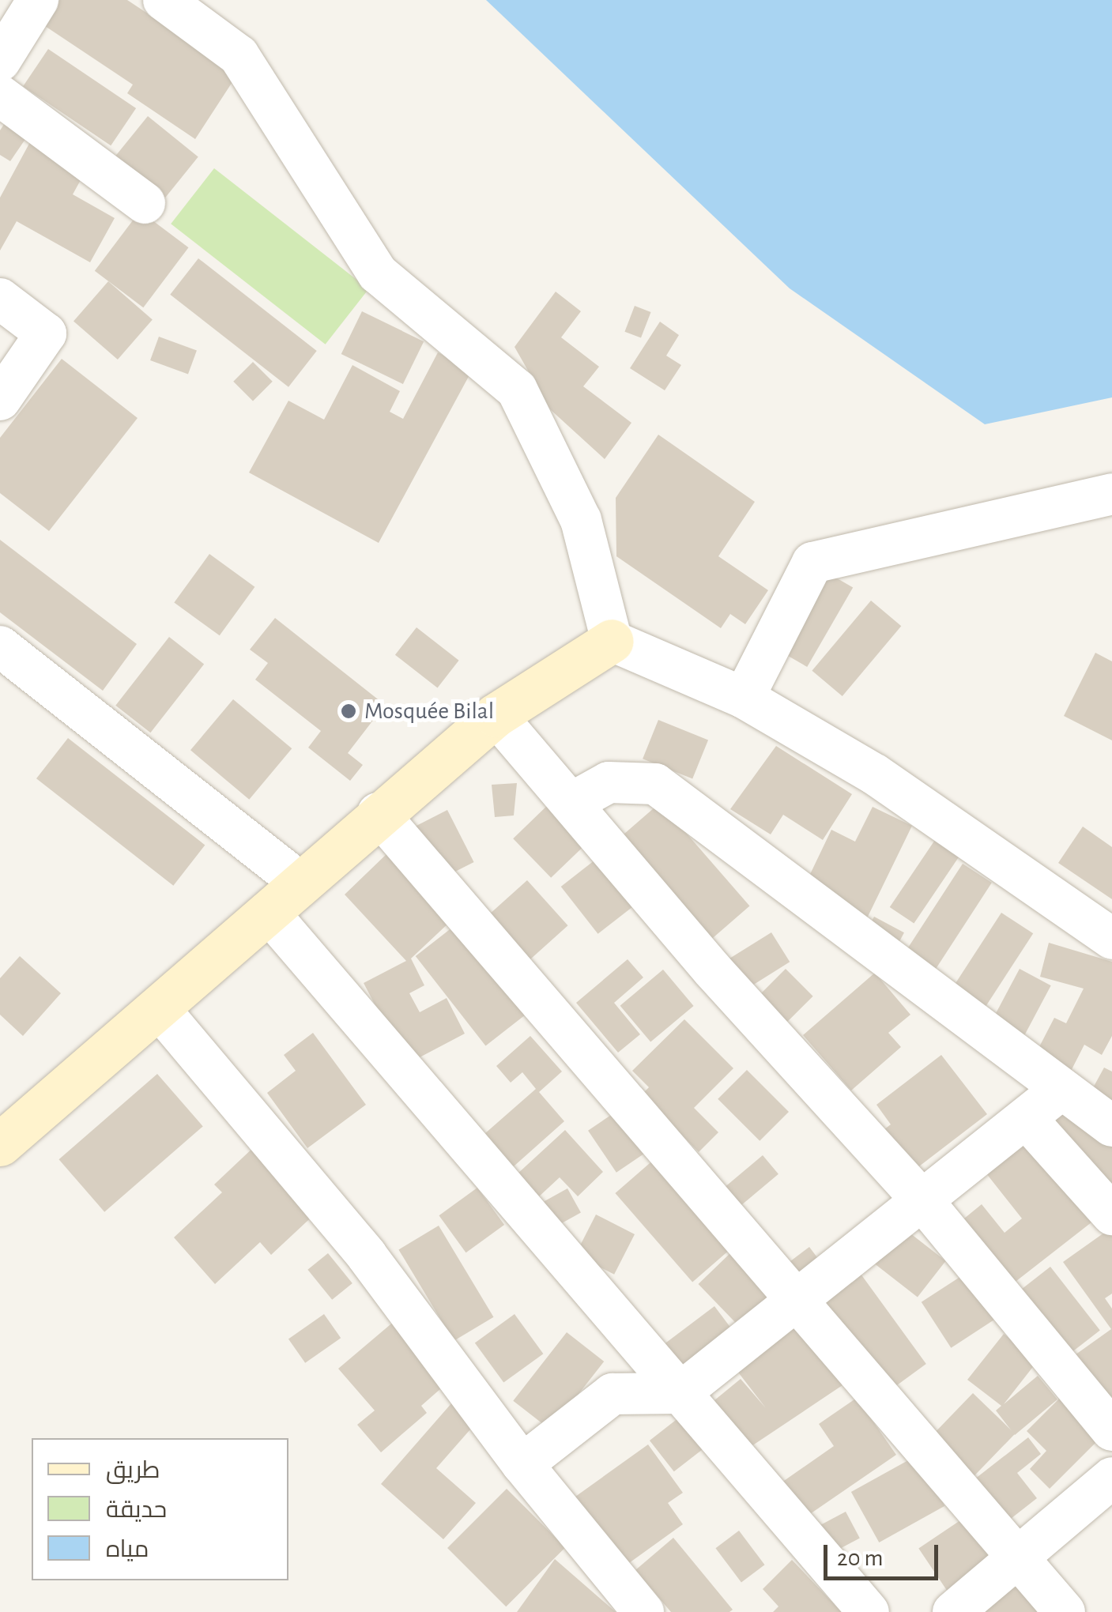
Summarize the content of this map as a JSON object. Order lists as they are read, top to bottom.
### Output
{
  "places": ["Mosquée Bilal"],
  "legend": ["طريق", "حديقة", "مياه"],
  "scale_bar": "20 m"
}
